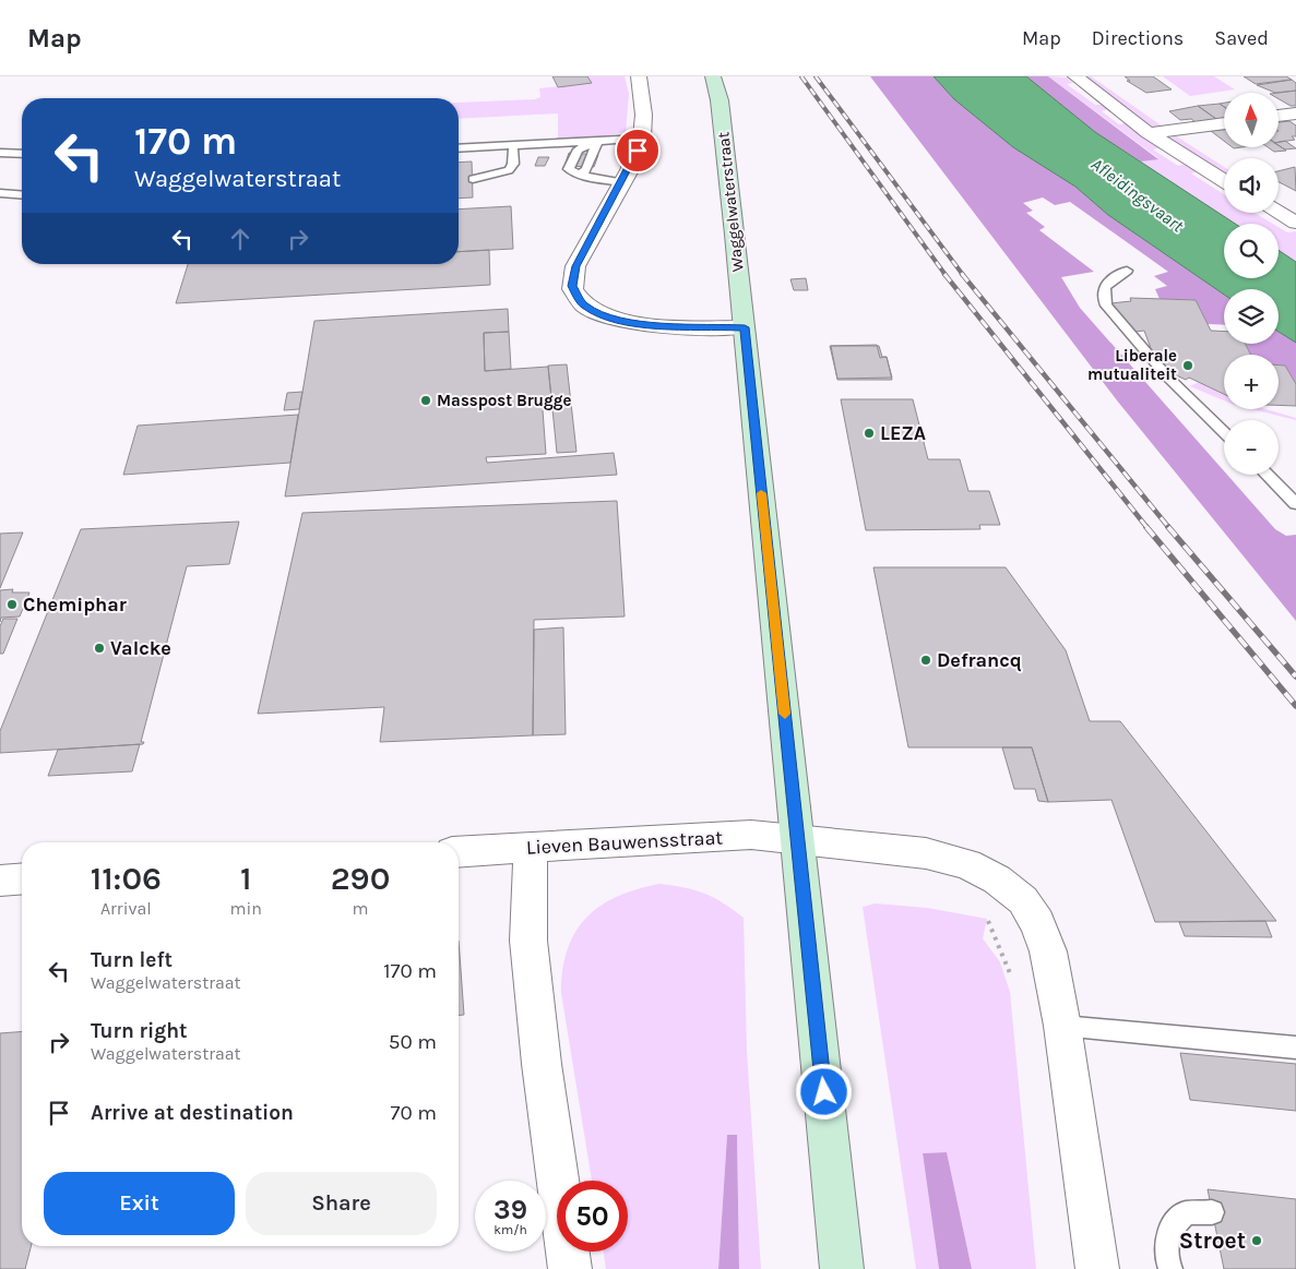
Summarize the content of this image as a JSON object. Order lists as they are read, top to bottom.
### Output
{
  "streets": {
    "main road": ["Waggelwaterstraat"],
    "street": ["Lieven Bauwensstraat"]
  },
  "crossings": [
    ["Waggelwaterstraat", "Lieven Bauwensstraat"]
  ],
  "water": ["Afleidingsvaart"],
  "places": [
    "Liberale mutualiteit",
    "Masspost Brugge",
    "LEZA",
    "Chemiphar",
    "Valcke",
    "Defrancq",
    "Stroet"
  ],
  "north": "top",
  "page": {
    "header": "Map",
    "nav": ["Map", "Directions", "Saved"],
    "map_buttons": ["+", "−"],
    "turn": ["170 m", "Waggelwaterstraat"],
    "eta": [
      "11:06",
      "Arrival",
      "1",
      "min",
      "290",
      "m"
    ],
    "list": [
      {
        "name": "Turn left",
        "note": "Waggelwaterstraat",
        "value": "170 m"
      },
      {
        "name": "Turn right",
        "note": "Waggelwaterstraat",
        "value": "50 m"
      },
      {
        "name": "Arrive at destination",
        "value": "70 m"
      }
    ],
    "buttons": ["Exit", "Share"],
    "speed": "39 km/h",
    "limit": "50"
  }
}
